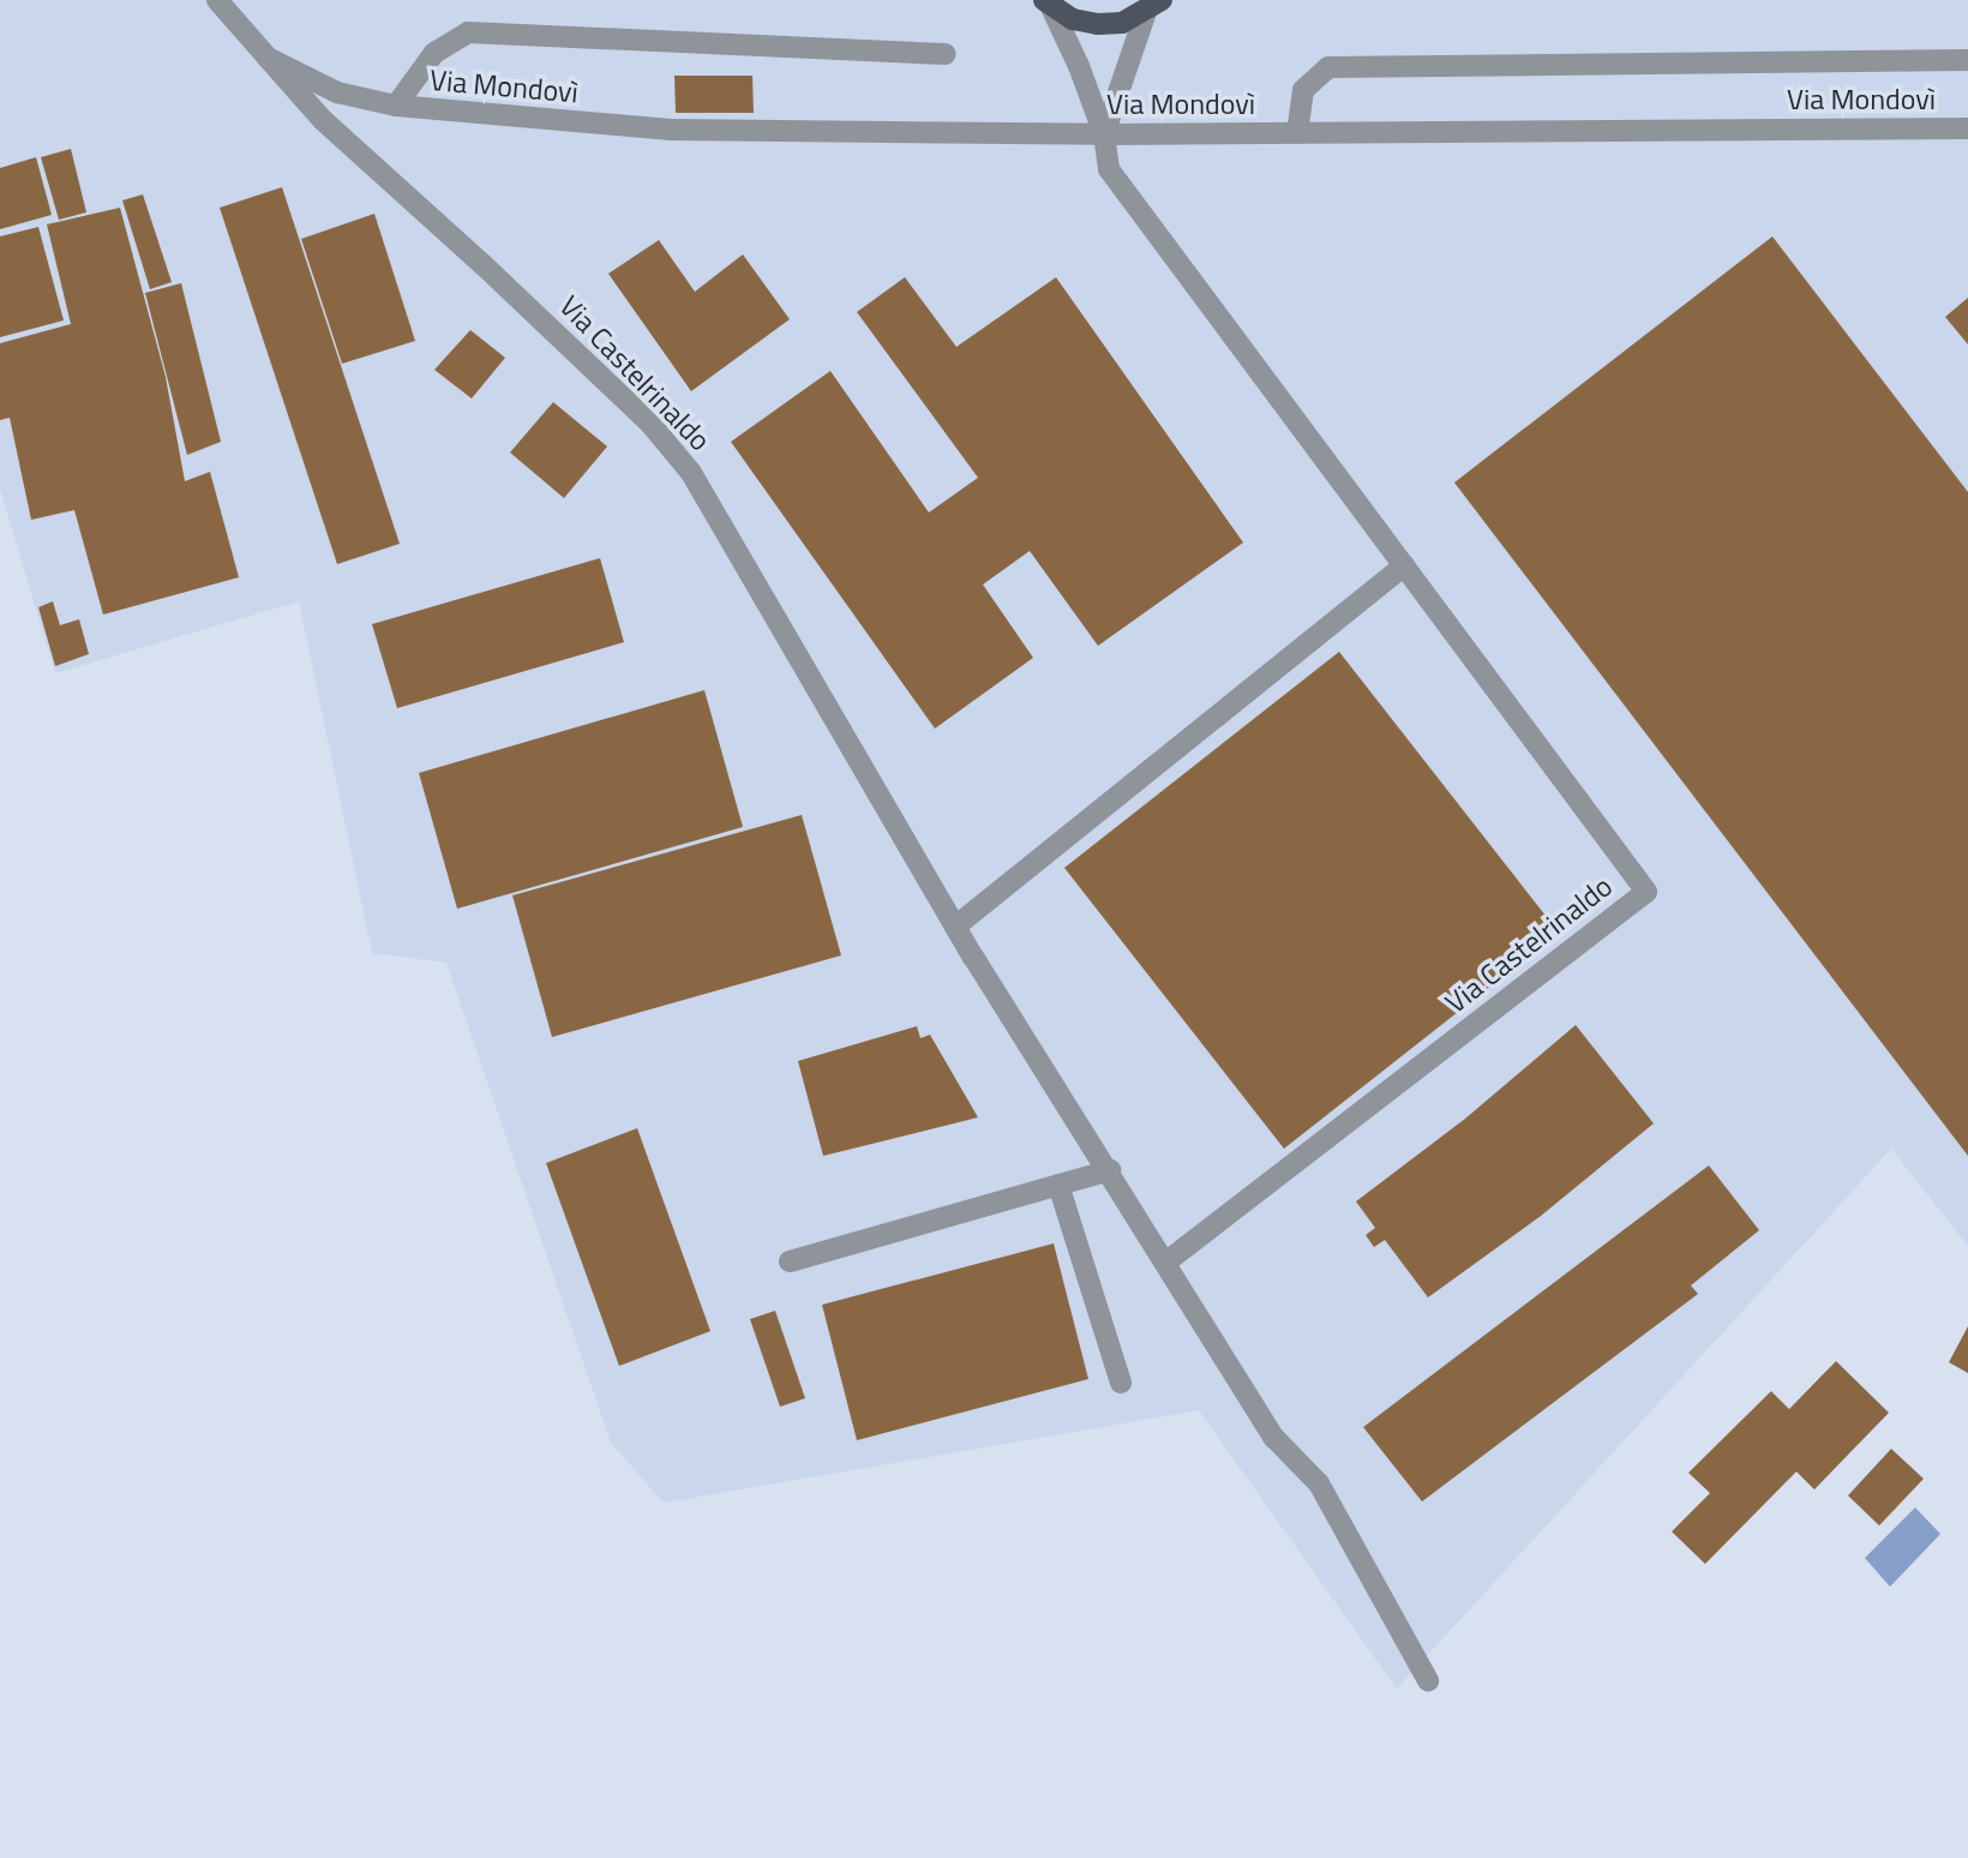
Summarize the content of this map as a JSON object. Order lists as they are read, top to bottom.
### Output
{
  "streets": {
    "street": ["Via Mondovì", "Via Castelrinaldo"]
  },
  "crossings": [
    ["Via Mondovì", "Via Castelrinaldo"]
  ]
}
